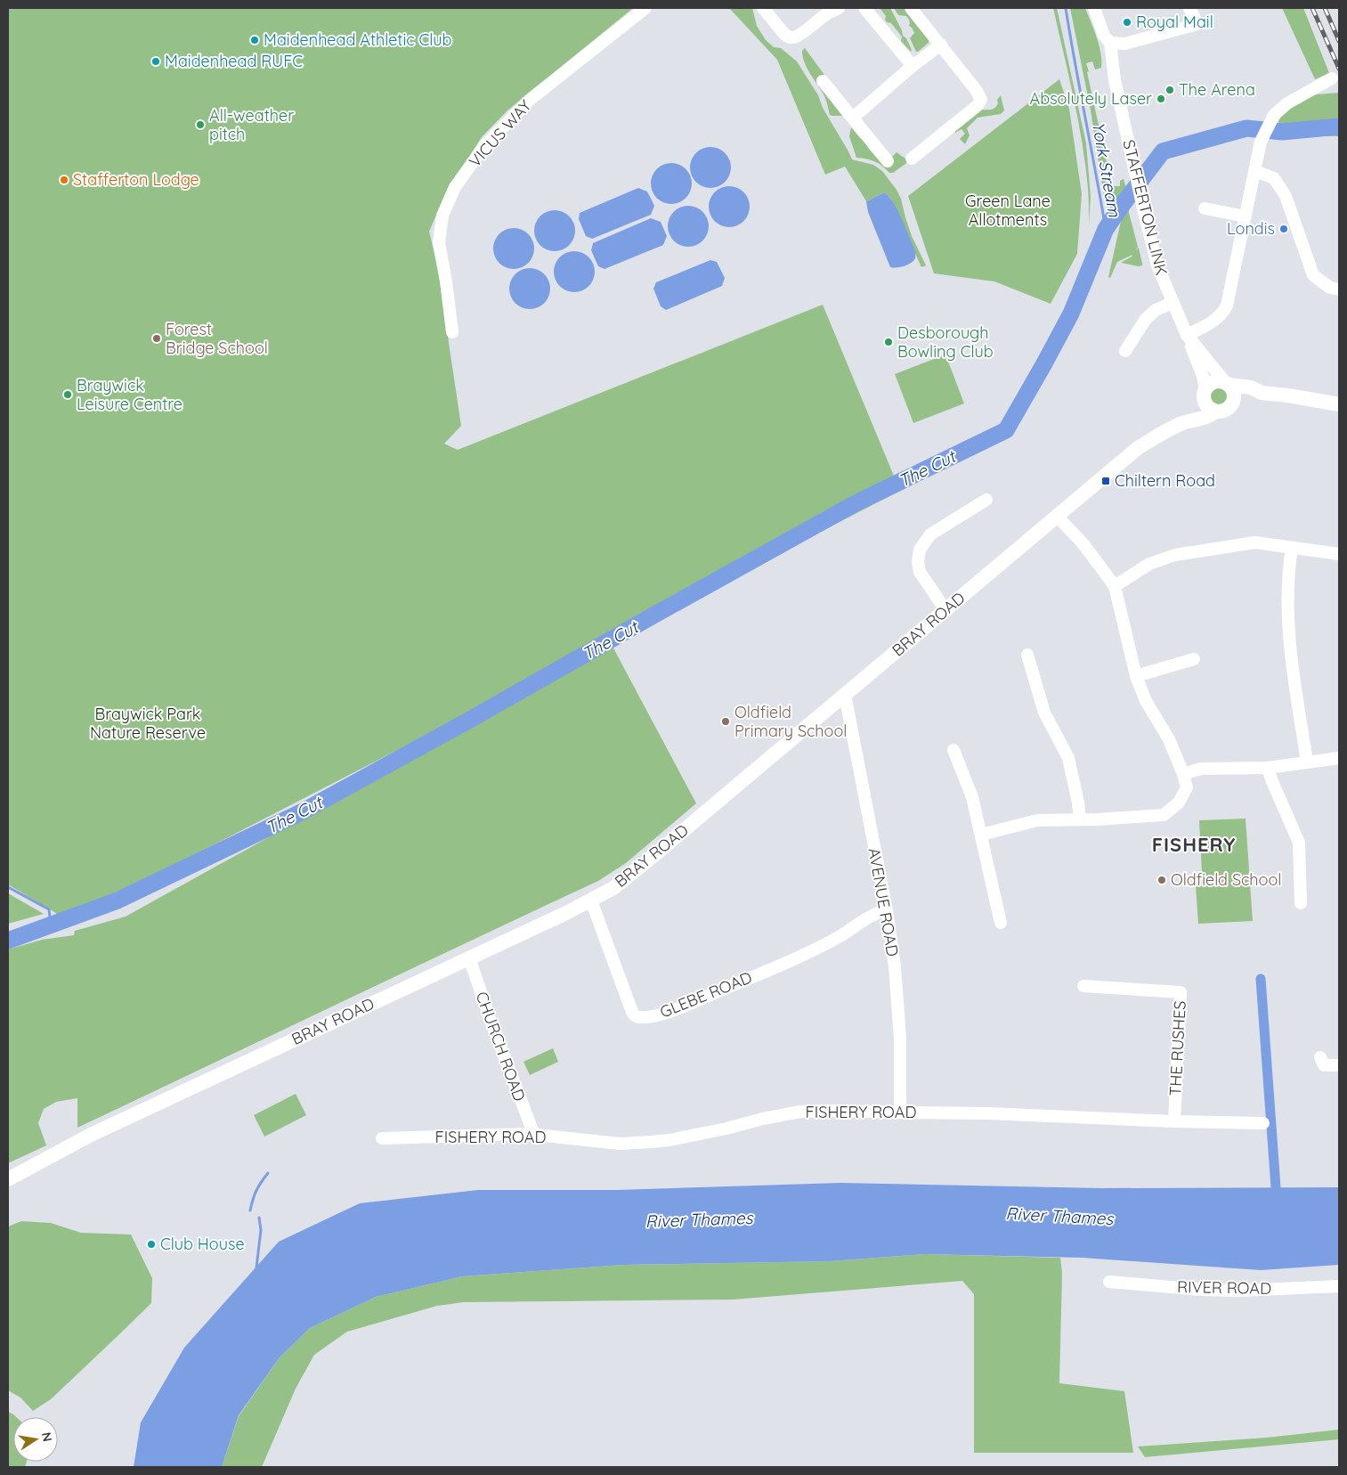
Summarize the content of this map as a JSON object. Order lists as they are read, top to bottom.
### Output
{
  "streets": {
    "main road": ["BRAY ROAD"],
    "street": [
      "VICUS WAY",
      "STAFFERTON LINK",
      "AVENUE ROAD",
      "GLEBE ROAD",
      "CHURCH ROAD",
      "THE RUSHES",
      "FISHERY ROAD",
      "RIVER ROAD"
    ]
  },
  "crossings": [
    ["STAFFERTON LINK", "BRAY ROAD"],
    ["BRAY ROAD", "AVENUE ROAD"],
    ["BRAY ROAD", "GLEBE ROAD"],
    ["BRAY ROAD", "CHURCH ROAD"],
    ["AVENUE ROAD", "GLEBE ROAD"],
    ["AVENUE ROAD", "FISHERY ROAD"],
    ["CHURCH ROAD", "FISHERY ROAD"],
    ["THE RUSHES", "FISHERY ROAD"]
  ],
  "districts": ["FISHERY"],
  "water": ["York Stream", "The Cut", "River Thames"],
  "parks": ["Green Lane Allotments", "Braywick Park Nature Reserve"],
  "places": {
    "other": [
      "Royal Mail",
      "Maidenhead Athletic Club",
      "Maidenhead RUFC",
      "The Arena",
      "Absolutely Laser",
      "All-weather pitch",
      "Stafferton Lodge",
      "Londis",
      "Forest Bridge School",
      "Desborough Bowling Club",
      "Braywick Leisure Centre",
      "Oldfield Primary School",
      "Oldfield School",
      "Club House"
    ],
    "transit": ["Chiltern Road"]
  },
  "north": "right"
}
